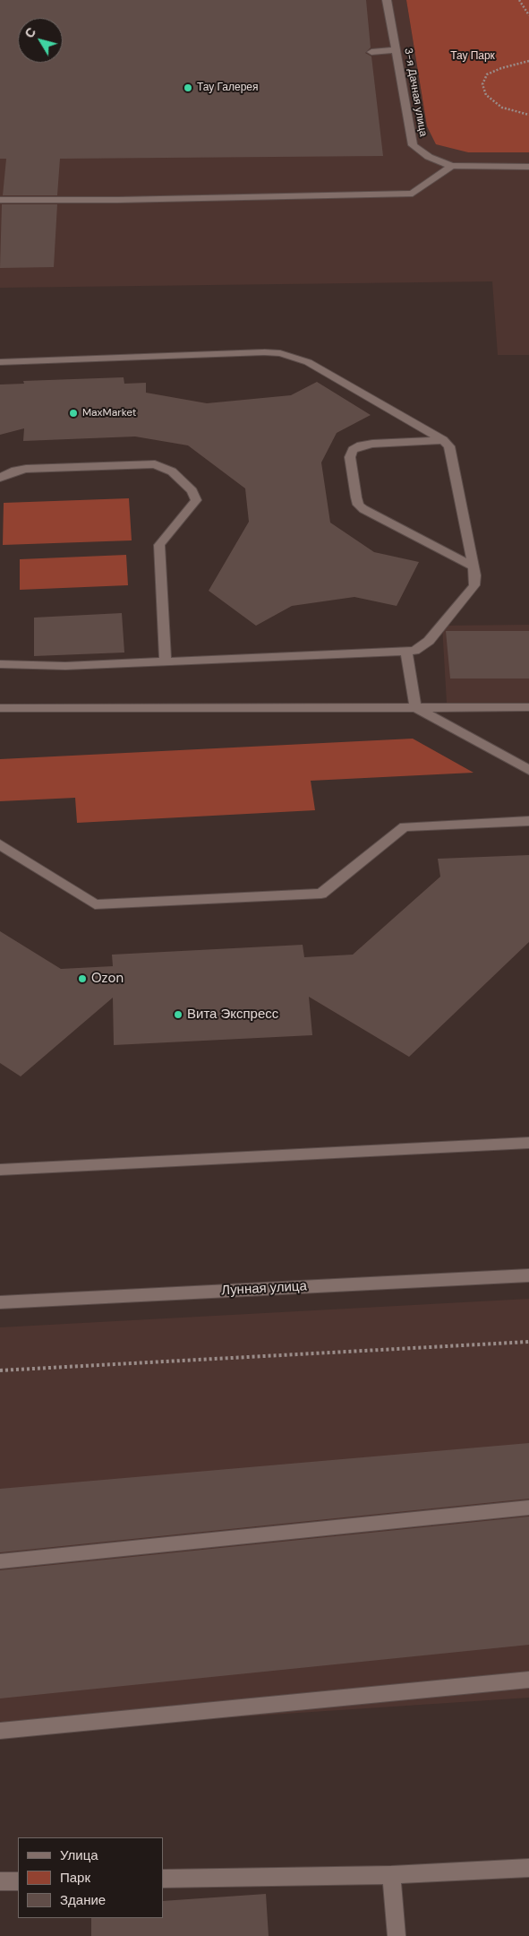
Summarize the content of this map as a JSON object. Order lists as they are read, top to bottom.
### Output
{
  "streets": {
    "street": ["3-я Дачная улица", "Лунная улица"]
  },
  "parks": ["Тау Парк"],
  "places": [
    "Тау Галерея",
    "MaxMarket",
    "Ozon",
    "Вита Экспресс"
  ],
  "legend": ["Улица", "Парк", "Здание"],
  "north": "top left"
}
